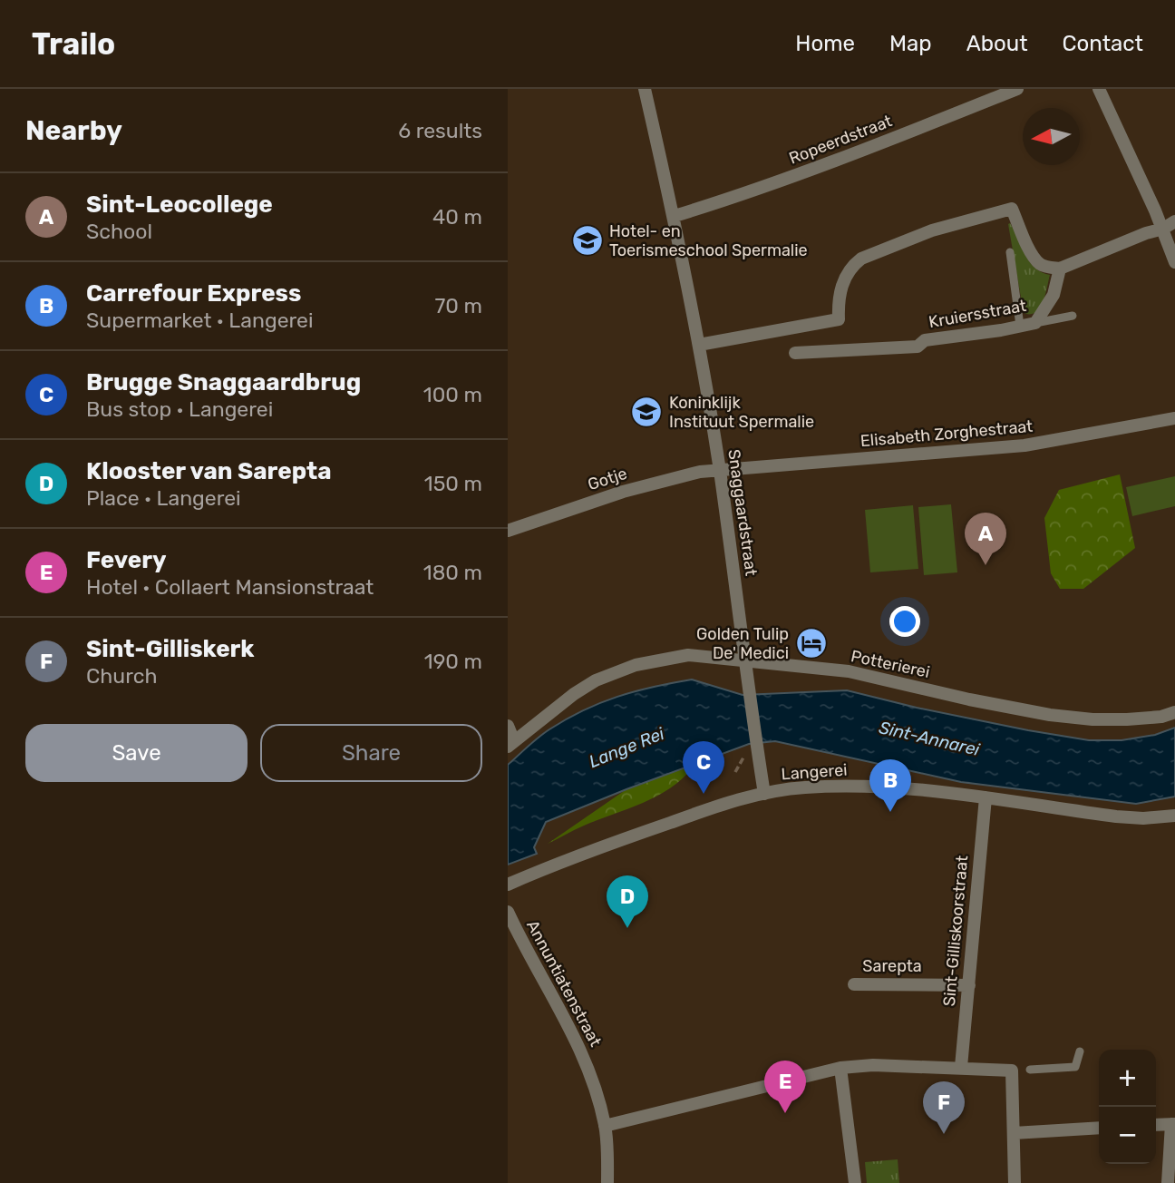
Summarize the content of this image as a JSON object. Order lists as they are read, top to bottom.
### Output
{
  "streets": {
    "street": [
      "Ropeerdstraat",
      "Kruiersstraat",
      "Elisabeth Zorghestraat",
      "Gotje",
      "Snaggaardstraat",
      "Potterierei",
      "Langerei",
      "Sint-Gilliskoorstraat",
      "Sarepta",
      "Annuntiatenstraat"
    ]
  },
  "crossings": [
    ["Ropeerdstraat", "Snaggaardstraat"],
    ["Elisabeth Zorghestraat", "Gotje"],
    ["Elisabeth Zorghestraat", "Snaggaardstraat"],
    ["Gotje", "Snaggaardstraat"],
    ["Snaggaardstraat", "Potterierei"],
    ["Snaggaardstraat", "Langerei"],
    ["Langerei", "Sint-Gilliskoorstraat"],
    ["Sint-Gilliskoorstraat", "Sarepta"]
  ],
  "water": ["Sint-Annarei", "Lange Rei"],
  "places": {
    "school or university": ["Hotel- en Toerismeschool Spermalie", "Koninklijk Instituut Spermalie"],
    "hotel": ["Golden Tulip De' Medici"]
  },
  "north": "left",
  "page": {
    "header": "Trailo",
    "nav": [
      "Home",
      "Map",
      "About",
      "Contact"
    ],
    "heading": ["Nearby", "6 results"],
    "list": [
      {
        "mark": "A",
        "name": "Sint-Leocollege",
        "note": "School",
        "value": "40 m"
      },
      {
        "mark": "B",
        "name": "Carrefour Express",
        "note": "Supermarket · Langerei",
        "value": "70 m"
      },
      {
        "mark": "C",
        "name": "Brugge Snaggaardbrug",
        "note": "Bus stop · Langerei",
        "value": "100 m"
      },
      {
        "mark": "D",
        "name": "Klooster van Sarepta",
        "note": "Place · Langerei",
        "value": "150 m"
      },
      {
        "mark": "E",
        "name": "Fevery",
        "note": "Hotel · Collaert Mansionstraat",
        "value": "180 m"
      },
      {
        "mark": "F",
        "name": "Sint-Gilliskerk",
        "note": "Church",
        "value": "190 m"
      }
    ],
    "pins": [
      "A",
      "C",
      "B",
      "D",
      "E",
      "F"
    ],
    "buttons": ["Save", "Share"],
    "map_buttons": ["+", "−"]
  }
}
